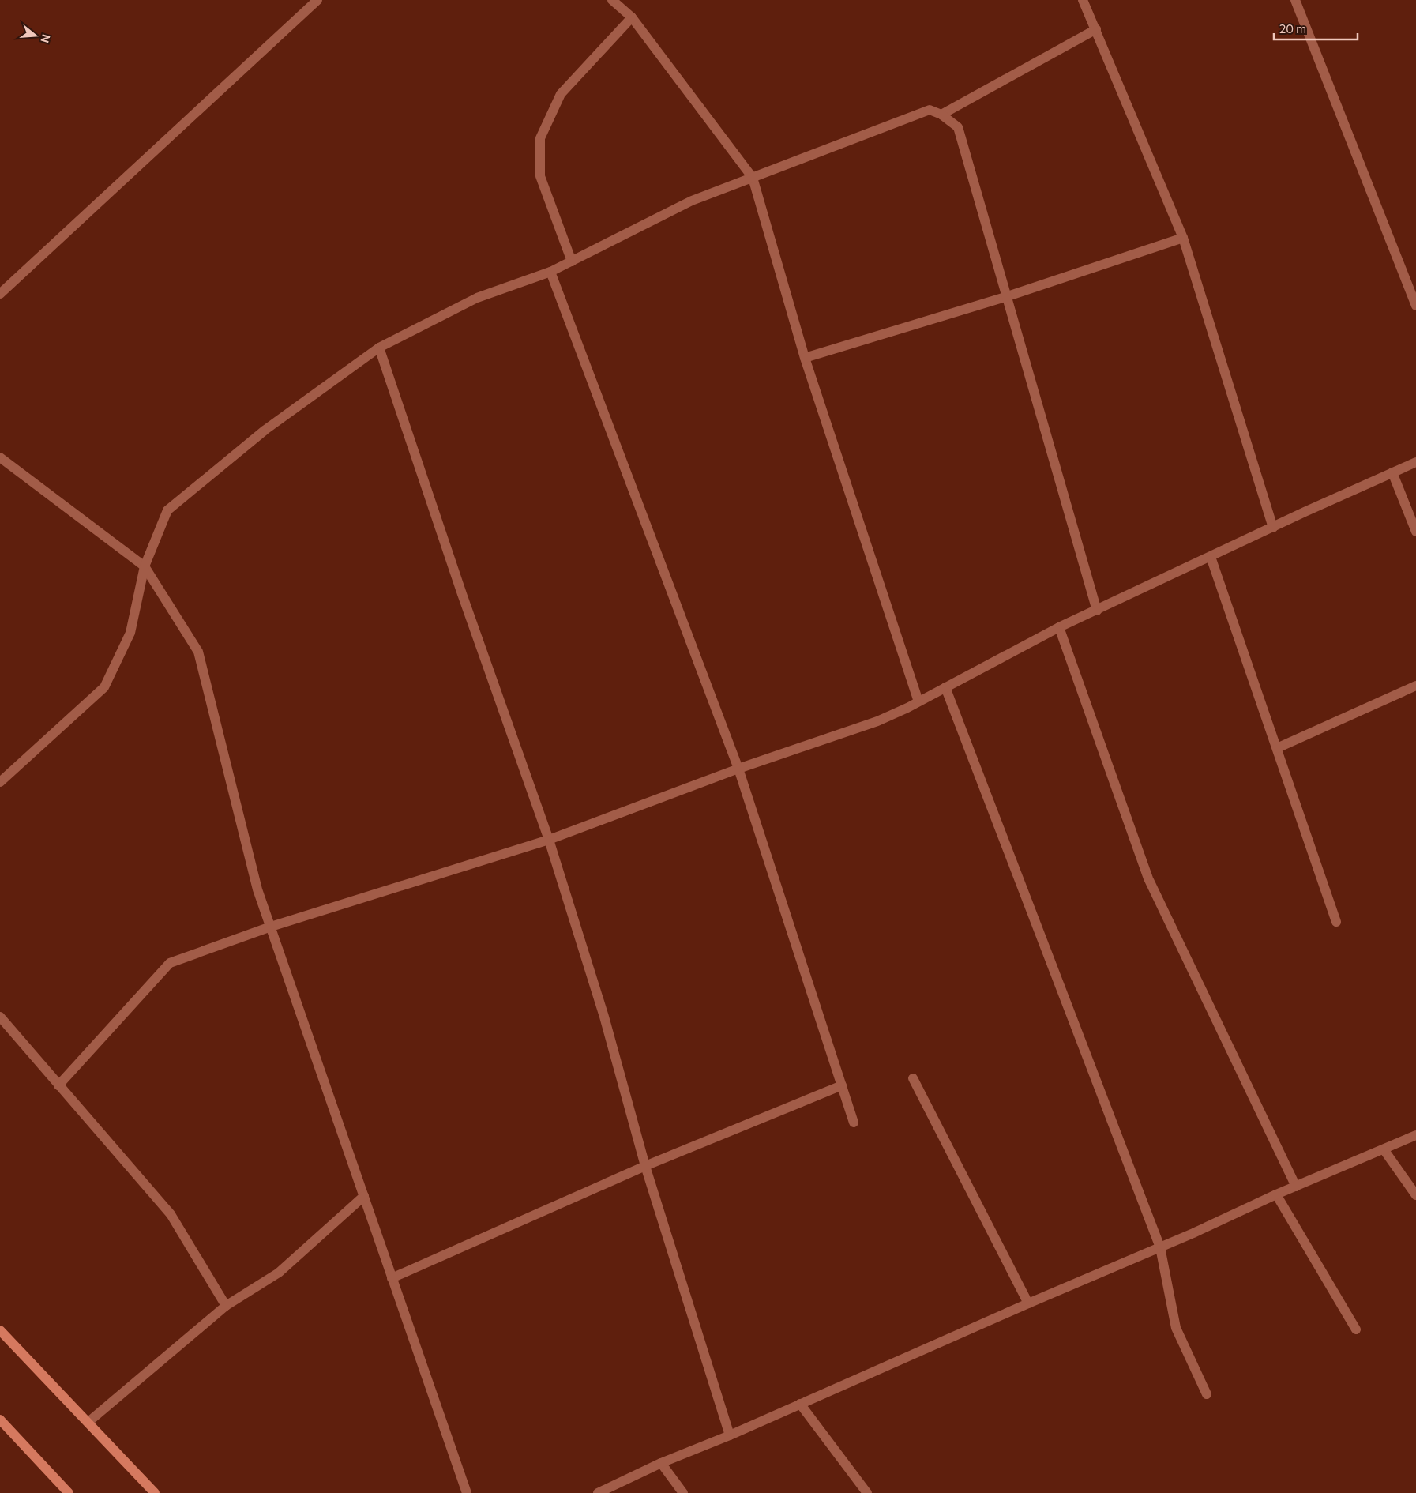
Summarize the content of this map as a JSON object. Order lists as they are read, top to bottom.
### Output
{
  "scale_bar": "20 m",
  "north": "right"
}
